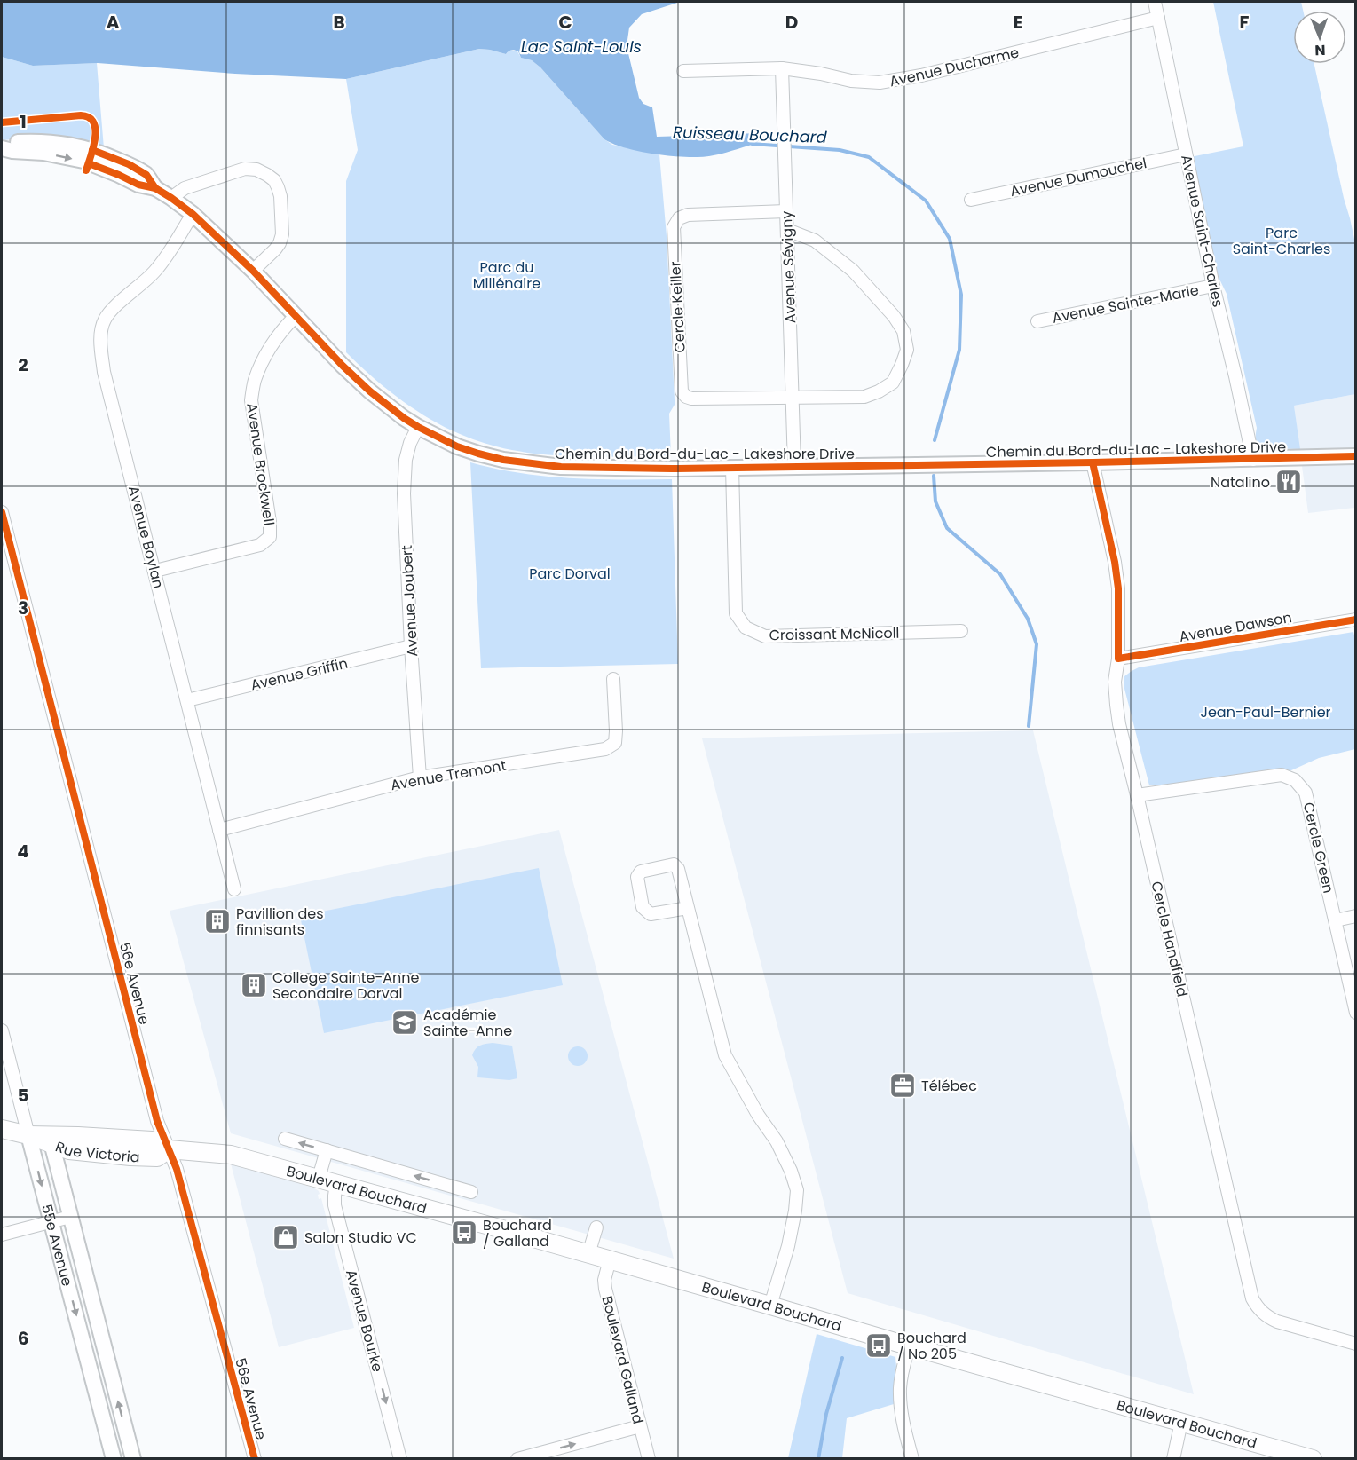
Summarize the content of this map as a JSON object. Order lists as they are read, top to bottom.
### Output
{
  "streets": {
    "main road": ["Rue Victoria", "Boulevard Bouchard"],
    "street": [
      "Avenue Ducharme",
      "Avenue Dumouchel",
      "Avenue Saint-Charles",
      "Avenue Sévigny",
      "Avenue Sainte-Marie",
      "Cercle Keiller",
      "Chemin du Bord-du-Lac - Lakeshore Drive",
      "Avenue Brockwell",
      "Avenue Boylan",
      "Avenue Joubert",
      "Avenue Dawson",
      "Croissant McNicoll",
      "Avenue Griffin",
      "Avenue Tremont",
      "Cercle Green",
      "Cercle Handfield",
      "56e Avenue",
      "55e Avenue",
      "Avenue Bourke",
      "Boulevard Galland"
    ]
  },
  "crossings": [
    ["Avenue Ducharme", "Avenue Saint-Charles"],
    ["Avenue Ducharme", "Avenue Sévigny"],
    ["Avenue Dumouchel", "Avenue Saint-Charles"],
    ["Avenue Saint-Charles", "Avenue Sainte-Marie"],
    ["Avenue Saint-Charles", "Chemin du Bord-du-Lac - Lakeshore Drive"],
    ["Avenue Sévigny", "Cercle Keiller"],
    ["Avenue Sévigny", "Chemin du Bord-du-Lac - Lakeshore Drive"],
    ["Chemin du Bord-du-Lac - Lakeshore Drive", "Avenue Brockwell"],
    ["Chemin du Bord-du-Lac - Lakeshore Drive", "Avenue Boylan"],
    ["Chemin du Bord-du-Lac - Lakeshore Drive", "Avenue Joubert"],
    ["Chemin du Bord-du-Lac - Lakeshore Drive", "Croissant McNicoll"],
    ["Chemin du Bord-du-Lac - Lakeshore Drive", "Cercle Handfield"],
    ["Avenue Brockwell", "Avenue Boylan"],
    ["Avenue Boylan", "Avenue Griffin"],
    ["Avenue Boylan", "Avenue Tremont"],
    ["Avenue Joubert", "Avenue Griffin"],
    ["Avenue Joubert", "Avenue Tremont"],
    ["Avenue Dawson", "Cercle Handfield"],
    ["Cercle Green", "Cercle Handfield"],
    ["56e Avenue", "Rue Victoria"],
    ["Rue Victoria", "Boulevard Bouchard"],
    ["Rue Victoria", "55e Avenue"],
    ["Boulevard Bouchard", "Avenue Bourke"],
    ["Boulevard Bouchard", "Boulevard Galland"]
  ],
  "one_way": ["Avenue Bourke"],
  "water": ["Lac Saint-Louis", "Ruisseau Bouchard"],
  "parks": [
    "Parc Saint-Charles",
    "Parc du Millénaire",
    "Parc Dorval",
    "Jean-Paul-Bernier"
  ],
  "places": {
    "restaurant": ["Natalino"],
    "building": ["Pavillion des finnisants", "College Sainte-Anne Secondaire Dorval"],
    "school or university": ["Académie Sainte-Anne"],
    "office": ["Télébec"],
    "bus stop": ["Bouchard / Galland", "Bouchard / No 205"],
    "shop": ["Salon Studio VC"]
  },
  "north": "bottom",
  "grid": {
    "columns": [
      "A",
      "B",
      "C",
      "D",
      "E",
      "F"
    ],
    "rows": [
      "1",
      "2",
      "3",
      "4",
      "5",
      "6"
    ]
  }
}
